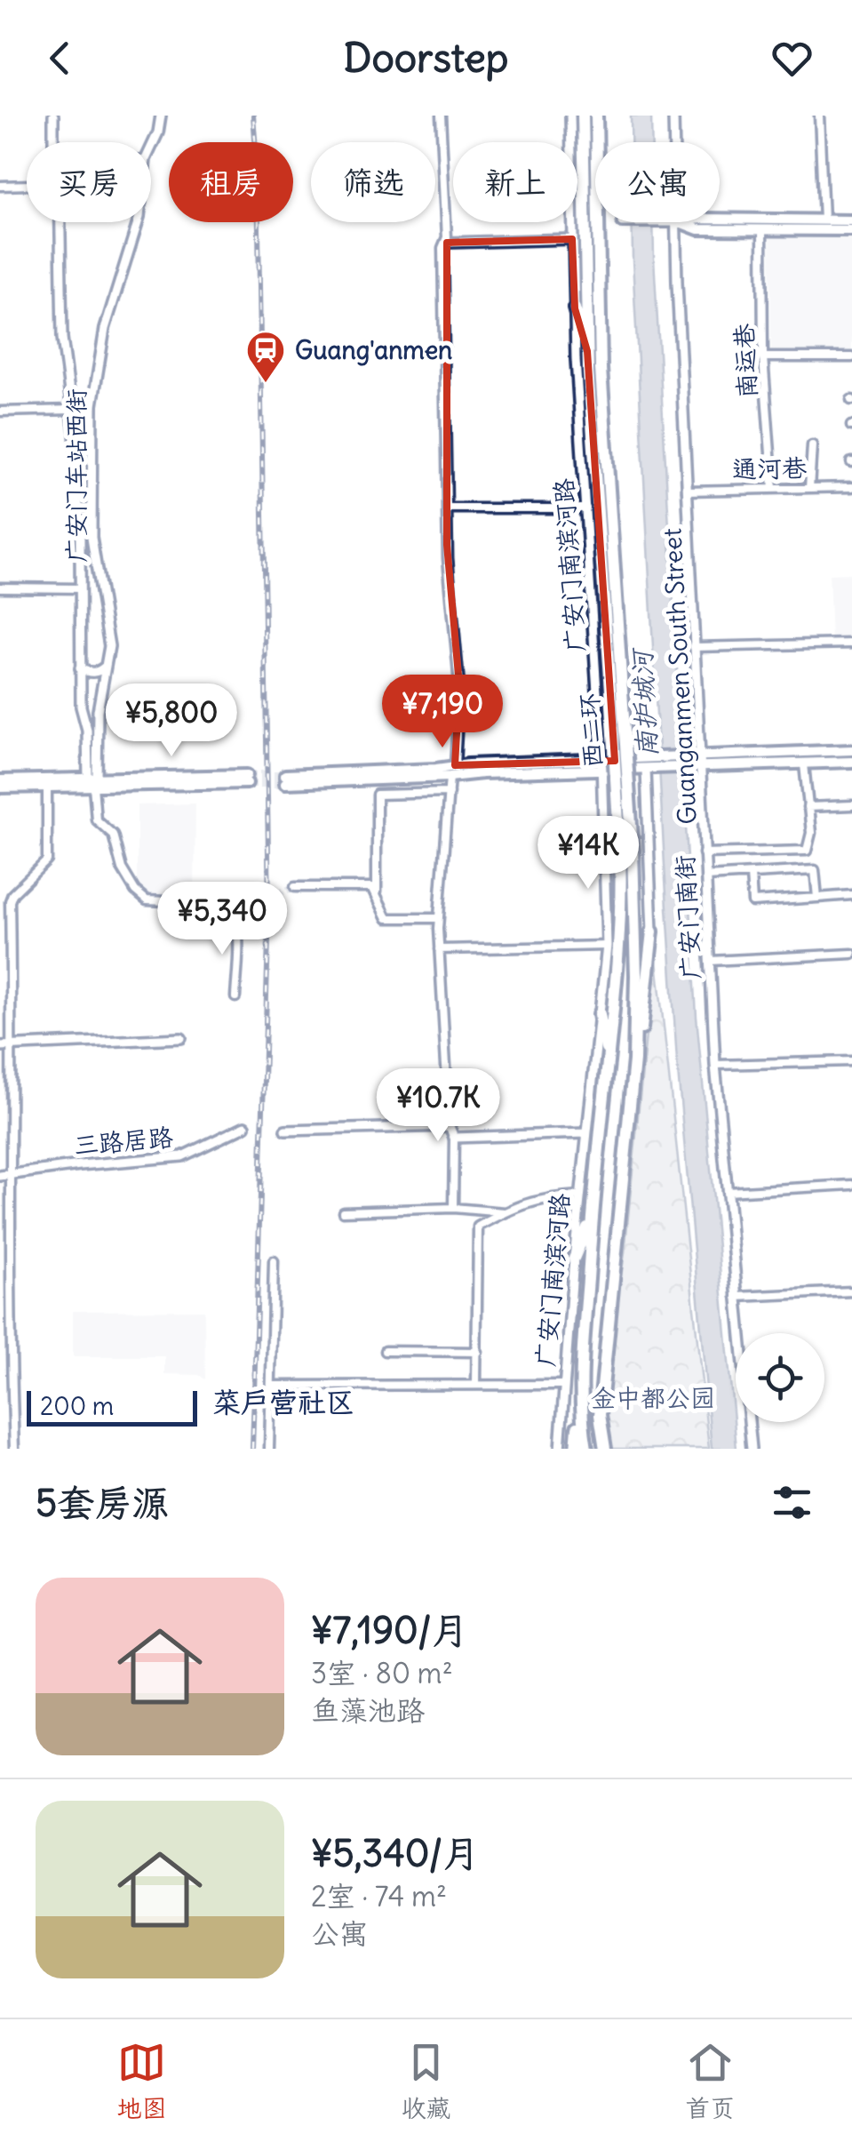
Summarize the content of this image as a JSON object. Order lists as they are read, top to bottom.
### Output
{
  "streets": {
    "highway": ["西二环"],
    "street": [
      "南运巷",
      "通河巷",
      "广安门车站西街",
      "广安门南滨河路",
      "Guanganmen South Street",
      "广安门南街",
      "三路居路"
    ]
  },
  "crossings": [
    ["南运巷", "通河巷"],
    ["通河巷", "Guanganmen South Street"],
    ["Guanganmen South Street", "广安门南街"]
  ],
  "districts": ["菜户营社区"],
  "water": ["南护城河"],
  "parks": ["金中都公园"],
  "places": {
    "station": ["Guang'anmen"]
  },
  "scale_bar": "200 m",
  "page": {
    "header": "Doorstep",
    "chip": [
      "买房",
      "租房",
      "筛选",
      "新上",
      "公寓"
    ],
    "price": [
      "¥7,190",
      "¥5,800",
      "¥14K",
      "¥5,340",
      "¥10.7K"
    ],
    "scale": "200 m",
    "heading": "5套房源",
    "list": [
      {
        "name": "¥7,190/月",
        "note": "3室 · 80 m² · 鱼藻池路"
      },
      {
        "name": "¥5,340/月",
        "note": "2室 · 74 m² · 公寓"
      }
    ],
    "tabs": ["地图", "收藏", "首页"]
  }
}
